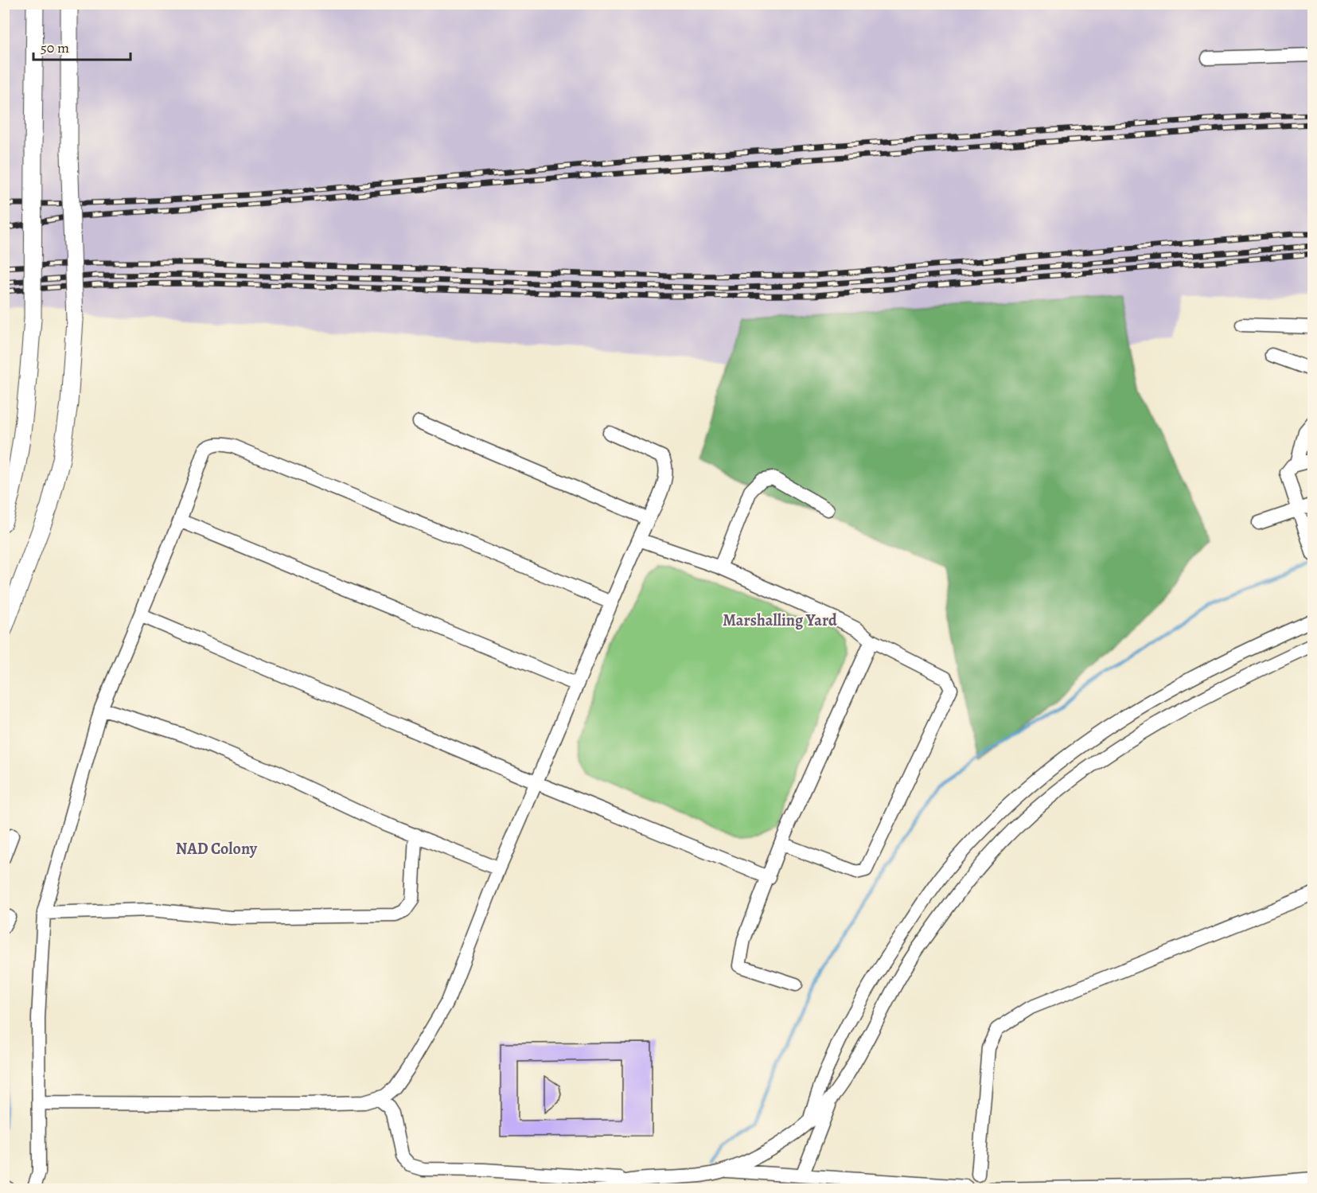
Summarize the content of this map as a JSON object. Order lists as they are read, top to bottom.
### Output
{
  "districts": ["Marshalling Yard", "NAD Colony"],
  "scale_bar": "50 m"
}
